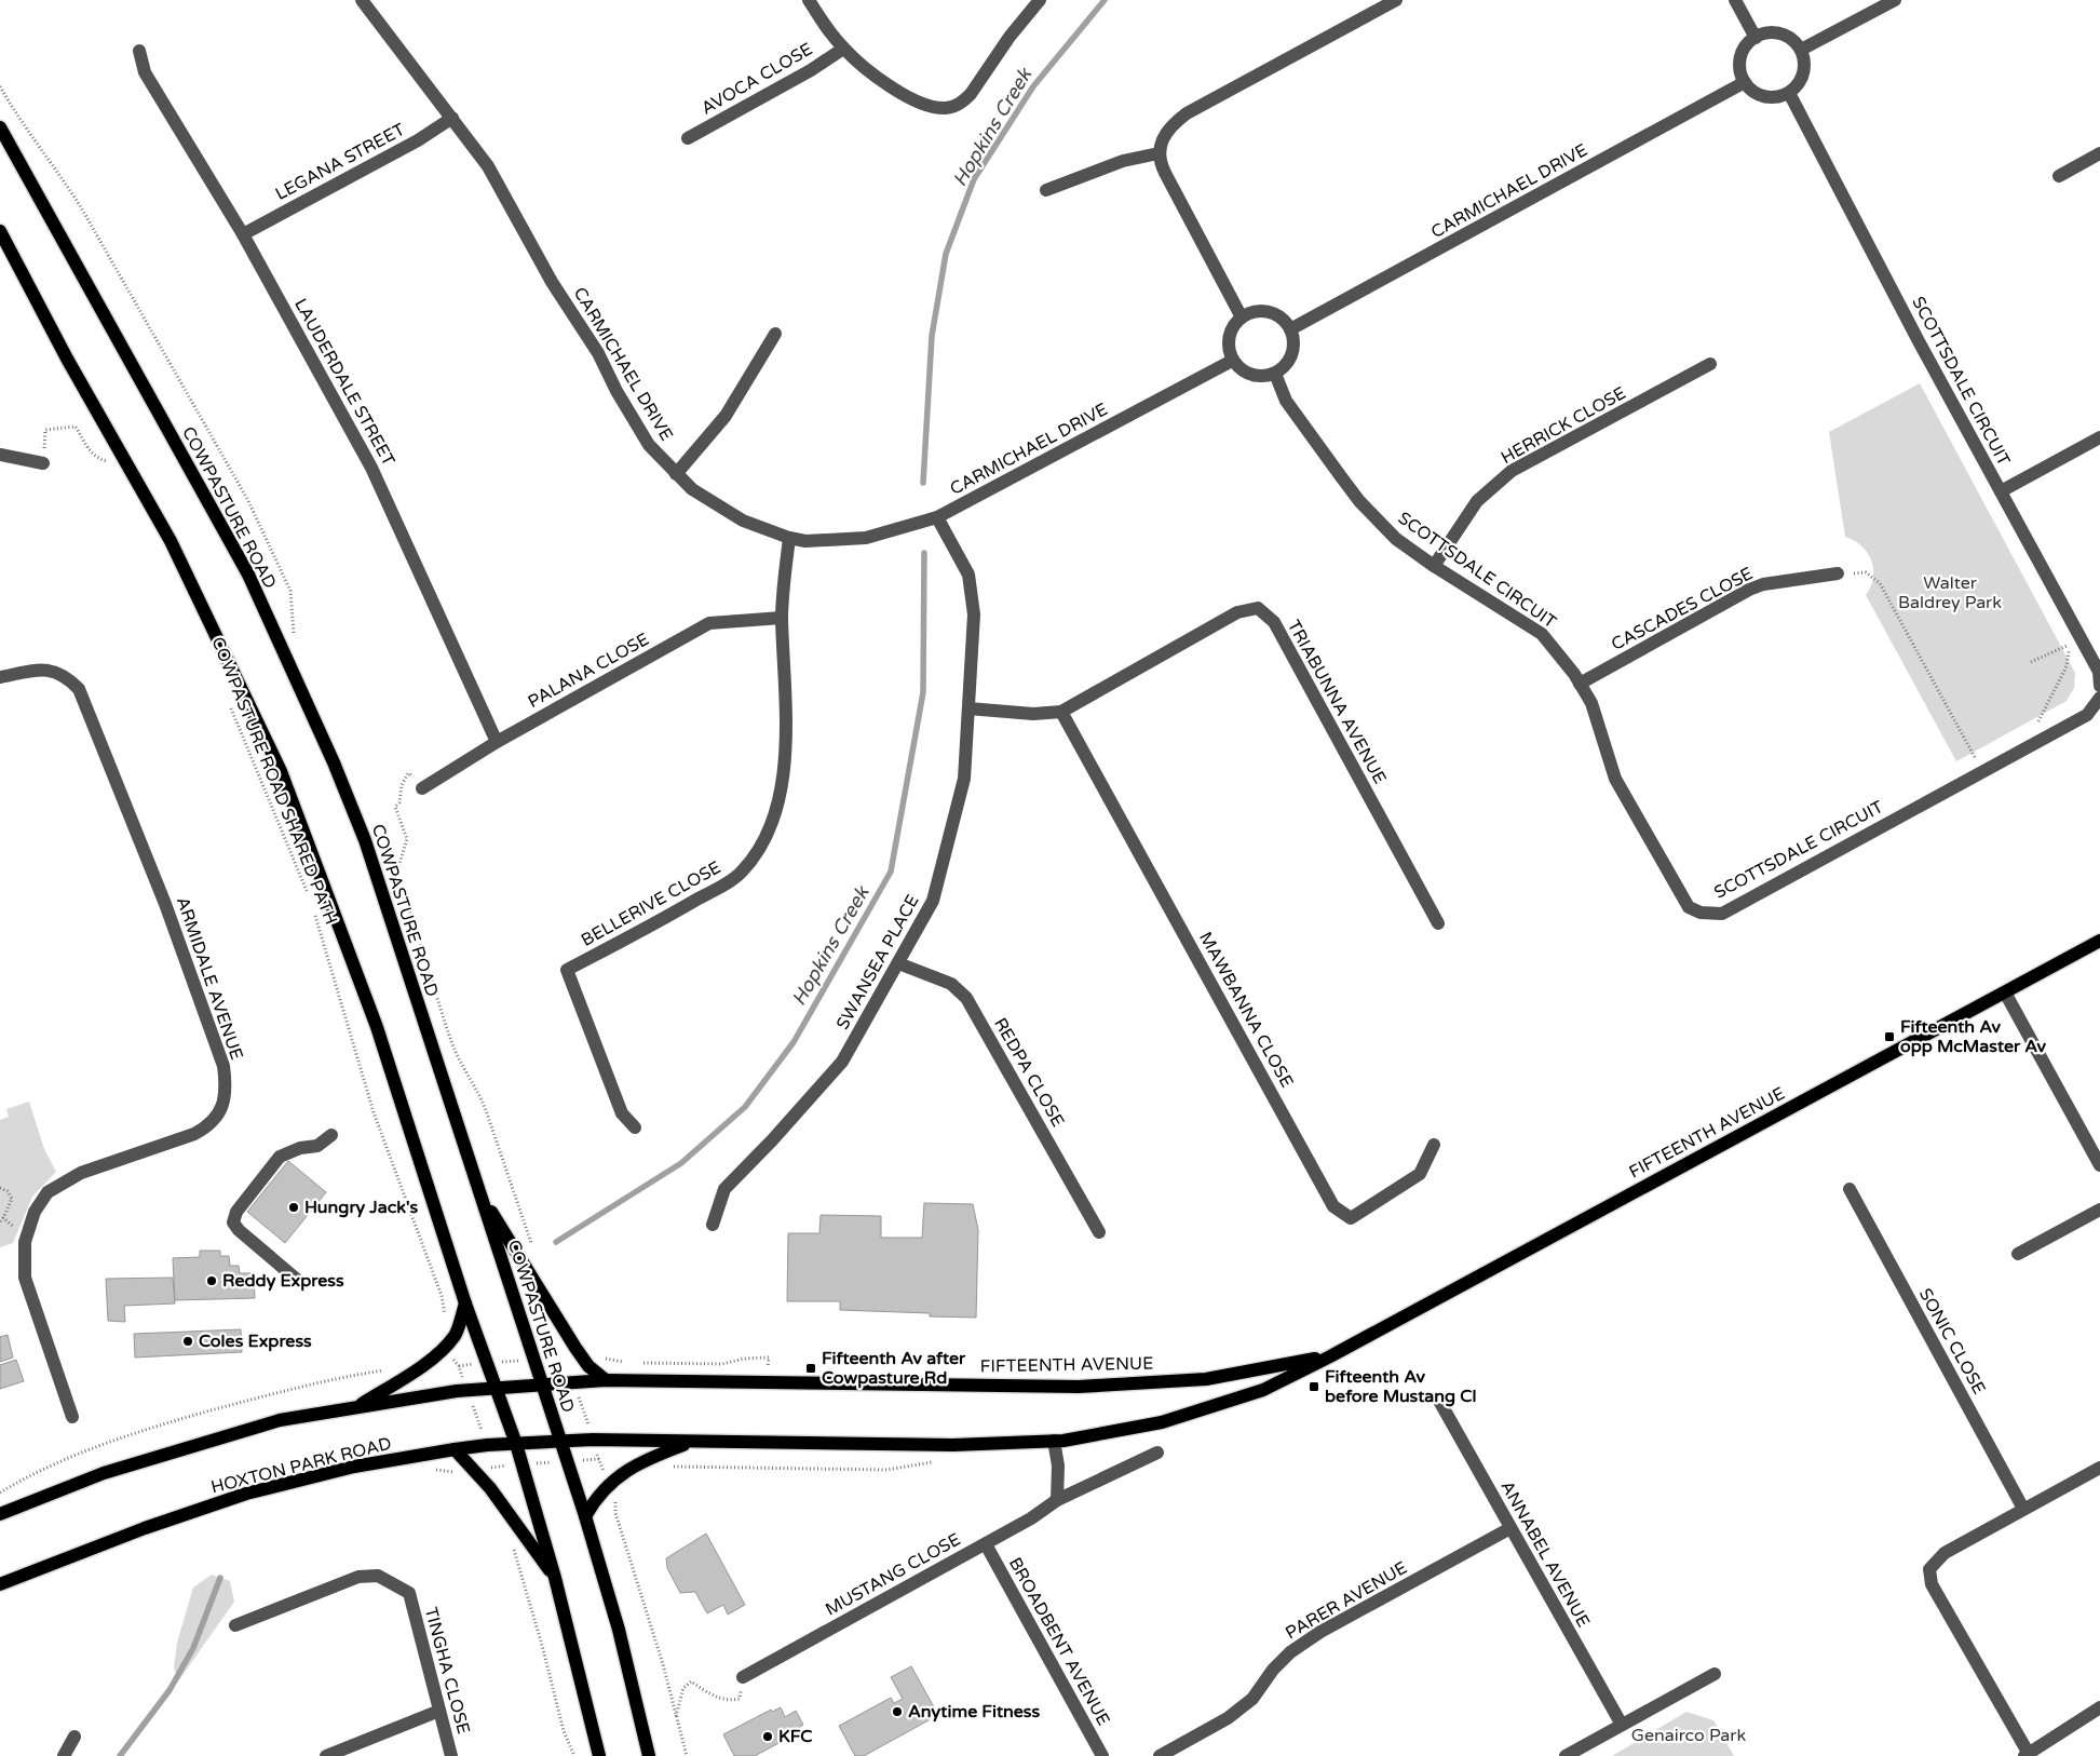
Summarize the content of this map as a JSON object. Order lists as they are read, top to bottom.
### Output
{
  "streets": {
    "main road": ["COWPASTURE ROAD", "FIFTEENTH AVENUE", "HOXTON PARK ROAD"],
    "street": [
      "AVOCA CLOSE",
      "LEGANA STREET",
      "CARMICHAEL DRIVE",
      "SCOTTSDALE CIRCUIT",
      "LAUDERDALE STREET",
      "HERRICK CLOSE",
      "CASCADES CLOSE",
      "PALANA CLOSE",
      "TRIABUNNA AVENUE",
      "BELLERIVE CLOSE",
      "SWANSEA PLACE",
      "ARMIDALE AVENUE",
      "MAWBANNA CLOSE",
      "REDPA CLOSE",
      "SONIC CLOSE",
      "ANNABEL AVENUE",
      "MUSTANG CLOSE",
      "PARER AVENUE",
      "BROADBENT AVENUE",
      "TINGHA CLOSE"
    ],
    "path": ["COWPASTURE ROAD SHARED PATH"]
  },
  "crossings": [
    ["LEGANA STREET", "CARMICHAEL DRIVE"],
    ["LEGANA STREET", "LAUDERDALE STREET"],
    ["CARMICHAEL DRIVE", "SCOTTSDALE CIRCUIT"],
    ["CARMICHAEL DRIVE", "BELLERIVE CLOSE"],
    ["CARMICHAEL DRIVE", "SWANSEA PLACE"],
    ["SCOTTSDALE CIRCUIT", "HERRICK CLOSE"],
    ["SCOTTSDALE CIRCUIT", "CASCADES CLOSE"],
    ["LAUDERDALE STREET", "PALANA CLOSE"],
    ["COWPASTURE ROAD", "FIFTEENTH AVENUE"],
    ["COWPASTURE ROAD", "HOXTON PARK ROAD"],
    ["PALANA CLOSE", "BELLERIVE CLOSE"],
    ["TRIABUNNA AVENUE", "SWANSEA PLACE"],
    ["TRIABUNNA AVENUE", "MAWBANNA CLOSE"],
    ["SWANSEA PLACE", "REDPA CLOSE"],
    ["FIFTEENTH AVENUE", "HOXTON PARK ROAD"],
    ["ANNABEL AVENUE", "PARER AVENUE"],
    ["MUSTANG CLOSE", "BROADBENT AVENUE"]
  ],
  "water": ["Hopkins Creek"],
  "parks": ["Walter Baldrey Park", "Genairco Park"],
  "places": {
    "transit": ["Fifteenth Av opp McMaster Av", "Fifteenth Av after Cowpasture Rd", "Fifteenth Av before Mustang Cl"],
    "other": [
      "Hungry Jack's",
      "Reddy Express",
      "Coles Express",
      "Anytime Fitness",
      "KFC"
    ]
  }
}
